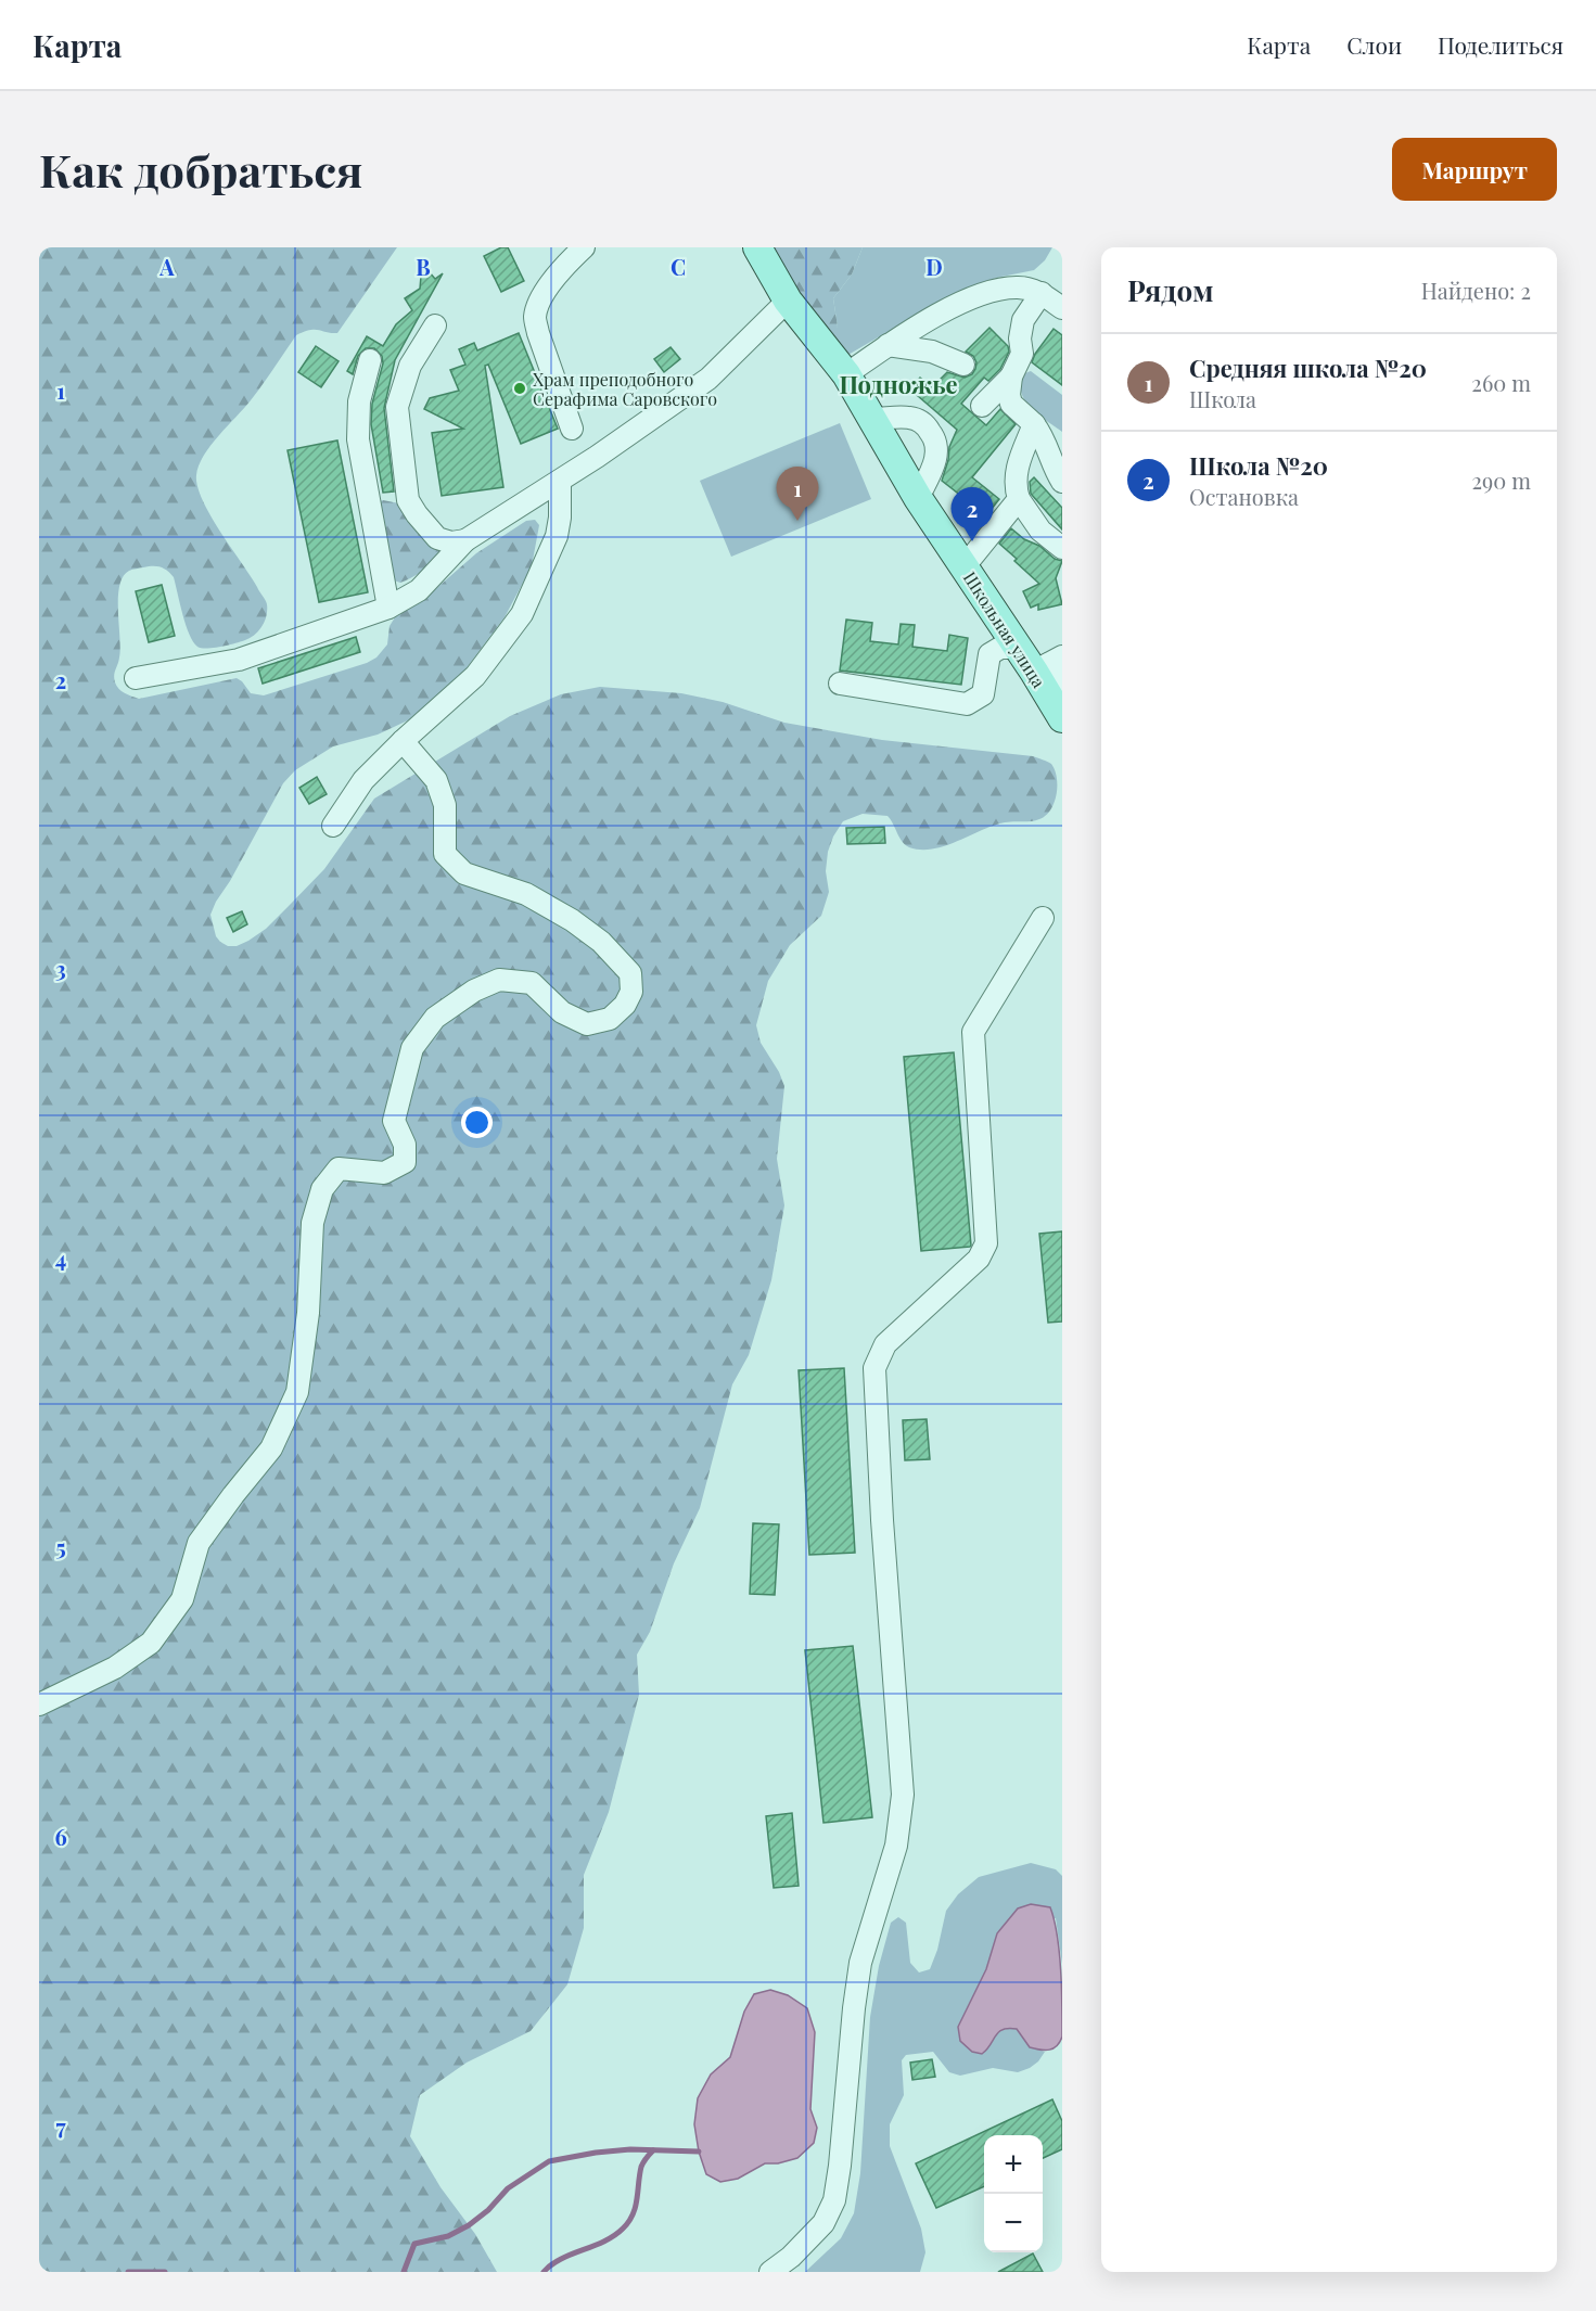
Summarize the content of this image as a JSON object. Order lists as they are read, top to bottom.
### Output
{
  "streets": {
    "main road": ["Школьная улица"]
  },
  "districts": ["Подножье"],
  "places": ["Храм преподобного Серафима Саровского"],
  "page": {
    "header": "Карта",
    "nav": ["Карта", "Слои", "Поделиться"],
    "buttons": "Маршрут",
    "title": "Как добраться",
    "heading": ["Рядом", "Найдено: 2"],
    "list": [
      {
        "mark": "1",
        "name": "Средняя школа №20",
        "note": "Школа",
        "value": "260 m"
      },
      {
        "mark": "2",
        "name": "Школа №20",
        "note": "Остановка",
        "value": "290 m"
      }
    ],
    "pins": ["1", "2"],
    "map_buttons": ["+", "−"]
  },
  "grid": {
    "columns": [
      "A",
      "B",
      "C",
      "D"
    ],
    "rows": [
      "1",
      "2",
      "3",
      "4",
      "5",
      "6",
      "7"
    ]
  }
}
